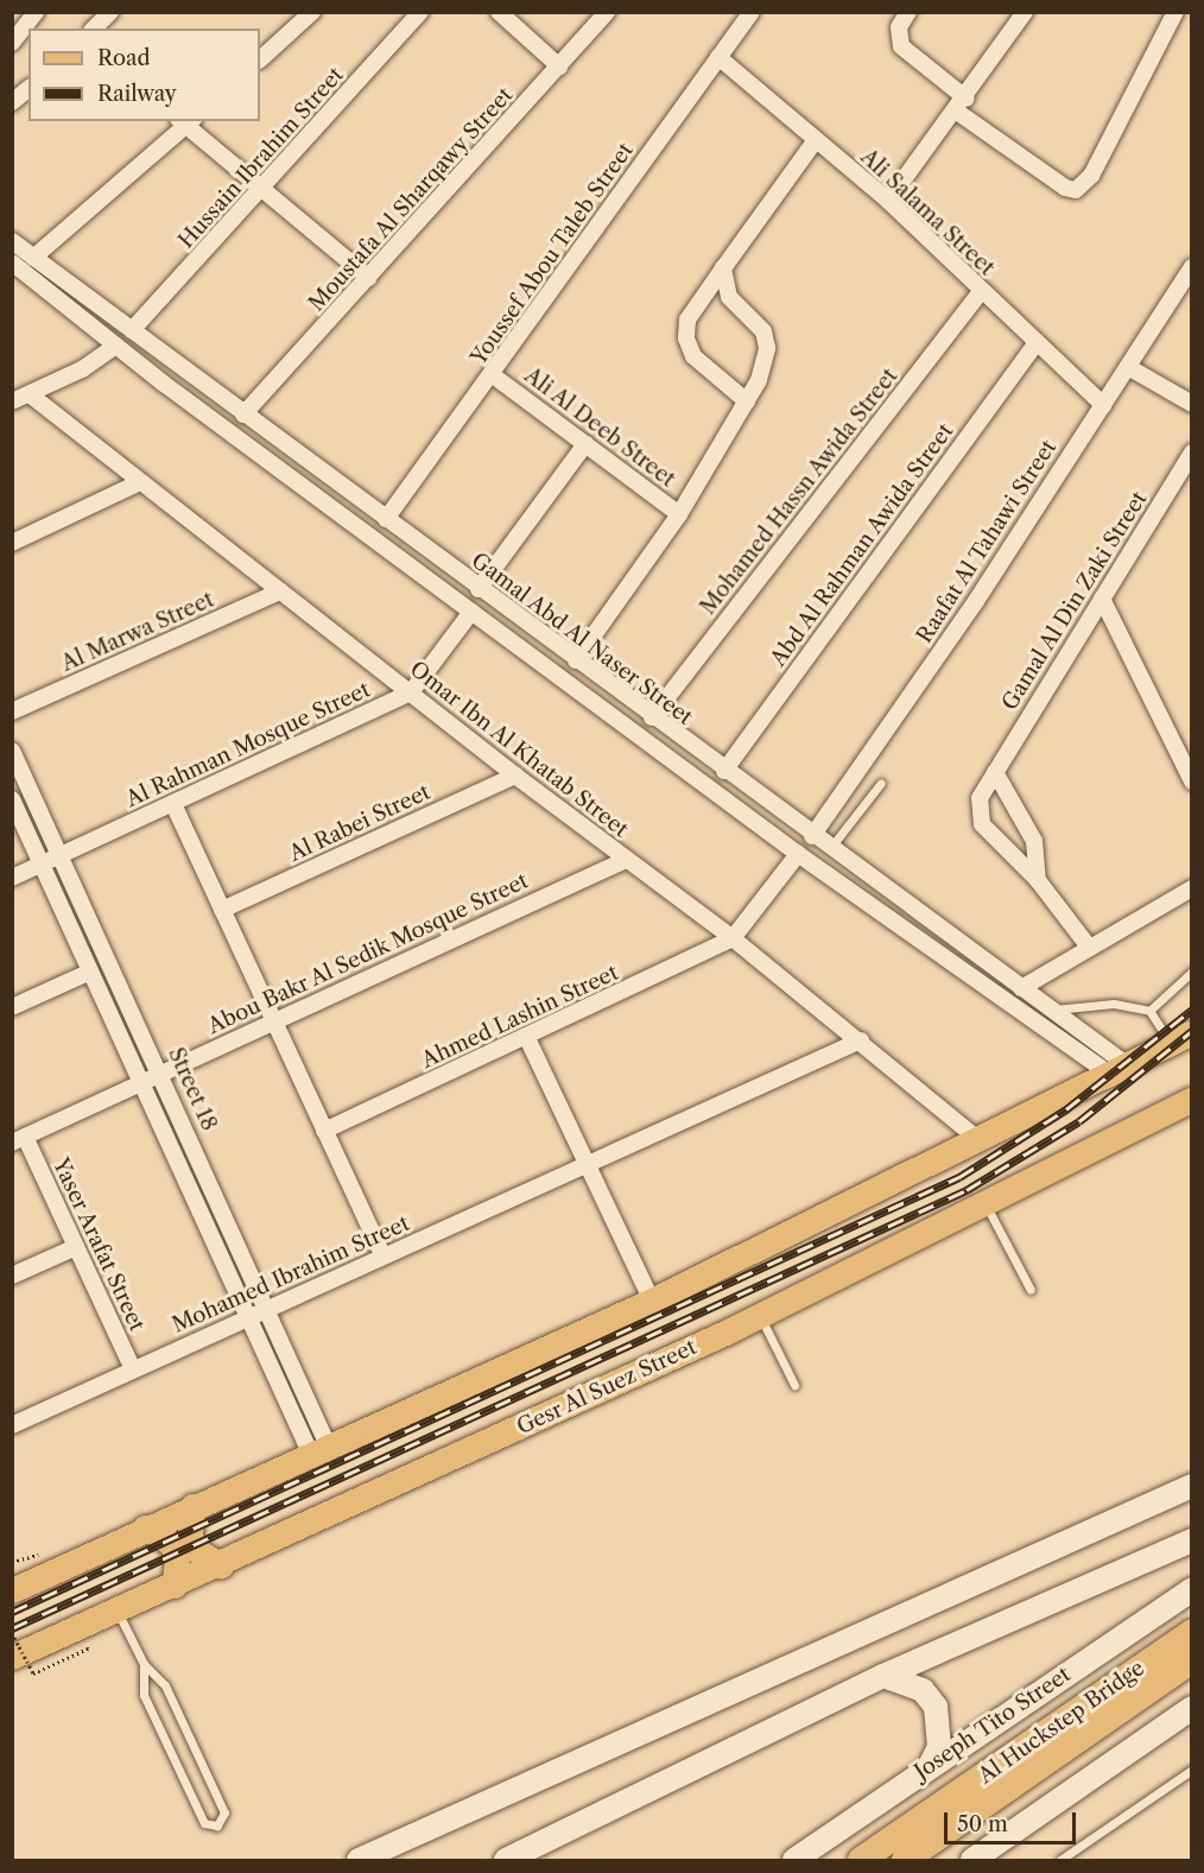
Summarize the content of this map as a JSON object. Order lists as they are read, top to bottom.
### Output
{
  "streets": {
    "highway": ["Al Huckstep Bridge"],
    "main road": ["Gesr Al Suez Street", "Joseph Tito Street"],
    "street": [
      "Hussain Ibrahim Street",
      "Moustafa Al Sharqawy Street",
      "Ali Salama Street",
      "Youssef Abou Taleb Street",
      "Ali Al Deeb Street",
      "Mohamed Hassn Awida Street",
      "Raafat Al Tahawi Street",
      "Abd Al Rahman Awida Street",
      "Gamal Al Din Zaki Street",
      "Al Marwa Street",
      "Gamal Abd Al Naser Street",
      "Al Rahman Mosque Street",
      "Omar Ibn Al Khatab Street",
      "Al Rabei Street",
      "Abou Bakr Al Sedik Mosque Street",
      "Ahmed Lashin Street",
      "Street 18",
      "Yaser Arafat Street",
      "Mohamed Ibrahim Street"
    ]
  },
  "crossings": [
    ["Hussain Ibrahim Street", "Gamal Abd Al Naser Street"],
    ["Moustafa Al Sharqawy Street", "Gamal Abd Al Naser Street"],
    ["Ali Salama Street", "Youssef Abou Taleb Street"],
    ["Ali Salama Street", "Mohamed Hassn Awida Street"],
    ["Ali Salama Street", "Raafat Al Tahawi Street"],
    ["Ali Salama Street", "Abd Al Rahman Awida Street"],
    ["Youssef Abou Taleb Street", "Ali Al Deeb Street"],
    ["Youssef Abou Taleb Street", "Gamal Abd Al Naser Street"],
    ["Mohamed Hassn Awida Street", "Gamal Abd Al Naser Street"],
    ["Raafat Al Tahawi Street", "Gamal Abd Al Naser Street"],
    ["Abd Al Rahman Awida Street", "Gamal Abd Al Naser Street"],
    ["Al Marwa Street", "Omar Ibn Al Khatab Street"],
    ["Gamal Abd Al Naser Street", "Al Rahman Mosque Street"],
    ["Al Rahman Mosque Street", "Omar Ibn Al Khatab Street"],
    ["Al Rahman Mosque Street", "Street 18"],
    ["Omar Ibn Al Khatab Street", "Al Rabei Street"],
    ["Omar Ibn Al Khatab Street", "Abou Bakr Al Sedik Mosque Street"],
    ["Omar Ibn Al Khatab Street", "Ahmed Lashin Street"],
    ["Omar Ibn Al Khatab Street", "Mohamed Ibrahim Street"],
    ["Abou Bakr Al Sedik Mosque Street", "Street 18"],
    ["Abou Bakr Al Sedik Mosque Street", "Yaser Arafat Street"],
    ["Street 18", "Mohamed Ibrahim Street"],
    ["Yaser Arafat Street", "Mohamed Ibrahim Street"]
  ],
  "legend": ["Road", "Railway"],
  "scale_bar": "50 m"
}
